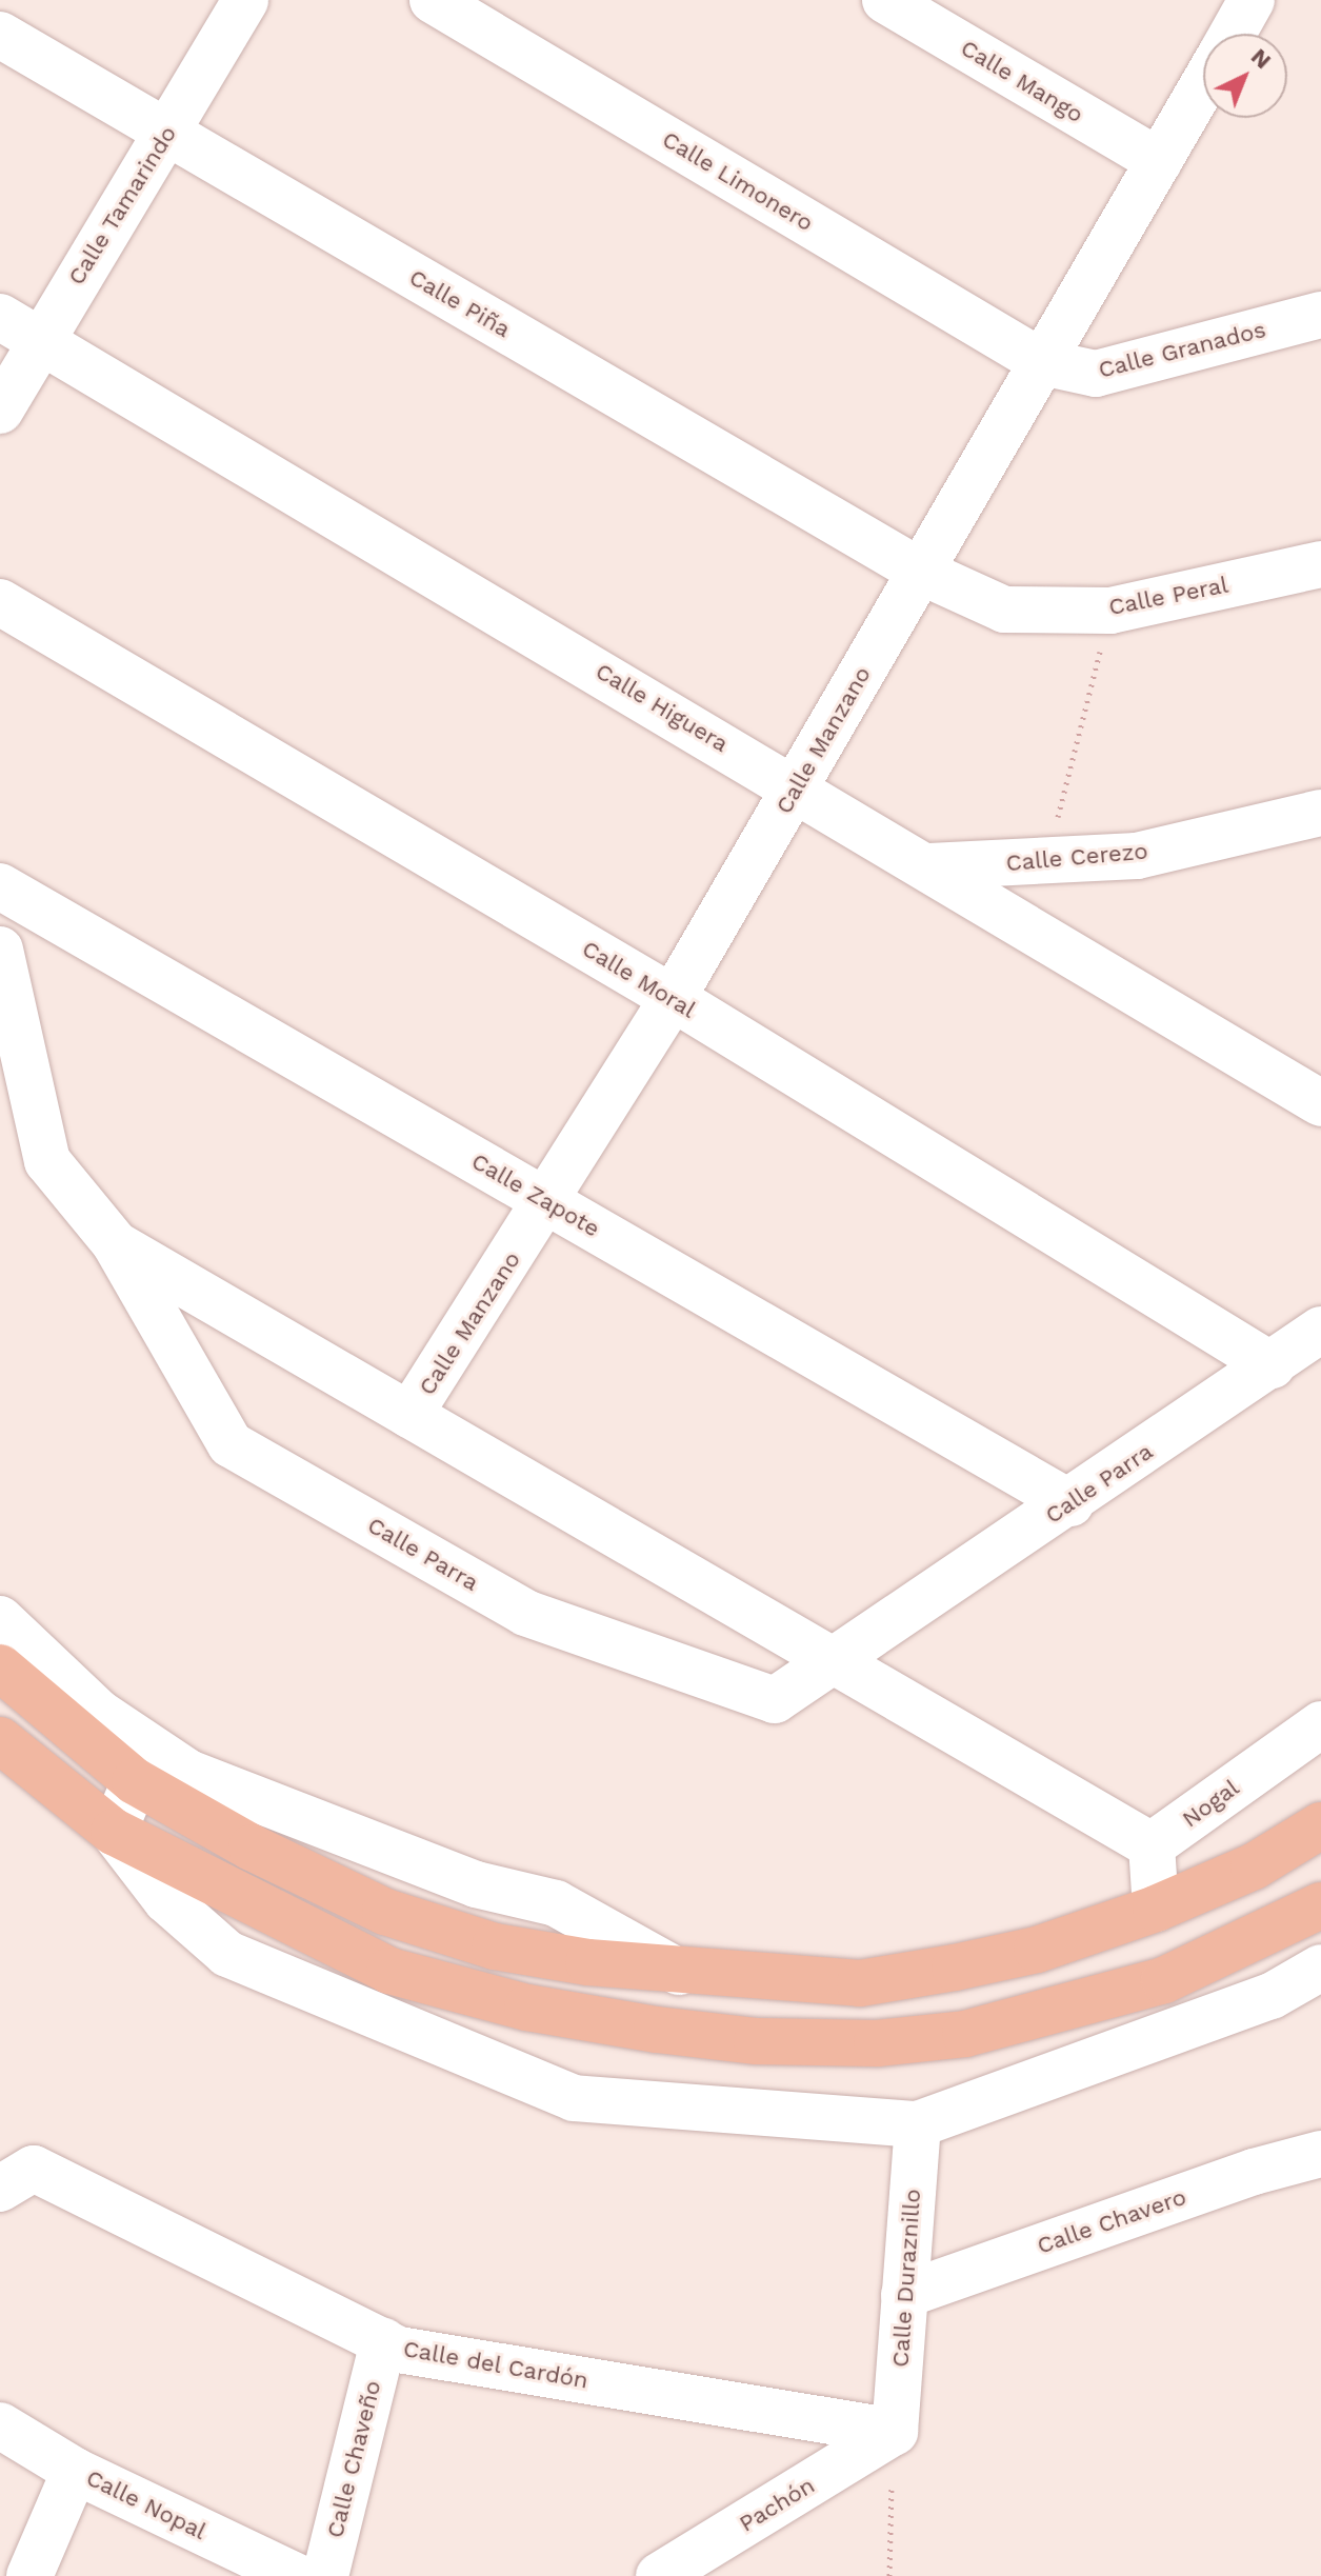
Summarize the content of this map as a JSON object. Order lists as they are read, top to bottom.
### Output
{
  "streets": {
    "street": [
      "Calle Mango",
      "Calle Limonero",
      "Calle Tamarindo",
      "Calle Piña",
      "Calle Granados",
      "Calle Peral",
      "Calle Higuera",
      "Calle Manzano",
      "Calle Cerezo",
      "Calle Moral",
      "Calle Zapote",
      "Calle Parra",
      "Nogal",
      "Calle Chavero",
      "Calle Duraznillo",
      "Calle del Cardón",
      "Calle Chaveño",
      "Calle Nopal",
      "Pachón"
    ]
  },
  "crossings": [
    ["Calle Mango", "Calle Manzano"],
    ["Calle Limonero", "Calle Granados"],
    ["Calle Limonero", "Calle Manzano"],
    ["Calle Tamarindo", "Calle Piña"],
    ["Calle Tamarindo", "Calle Higuera"],
    ["Calle Piña", "Calle Peral"],
    ["Calle Piña", "Calle Manzano"],
    ["Calle Granados", "Calle Manzano"],
    ["Calle Peral", "Calle Manzano"],
    ["Calle Higuera", "Calle Manzano"],
    ["Calle Higuera", "Calle Cerezo"],
    ["Calle Manzano", "Calle Moral"],
    ["Calle Manzano", "Calle Zapote"],
    ["Calle Manzano", "Calle Parra"],
    ["Calle Moral", "Calle Parra"],
    ["Calle Zapote", "Calle Parra"],
    ["Calle Parra", "Nogal"],
    ["Calle Chavero", "Calle Duraznillo"],
    ["Calle Duraznillo", "Calle del Cardón"],
    ["Calle Duraznillo", "Pachón"],
    ["Calle del Cardón", "Calle Chaveño"],
    ["Calle del Cardón", "Pachón"]
  ],
  "north": "top right"
}
